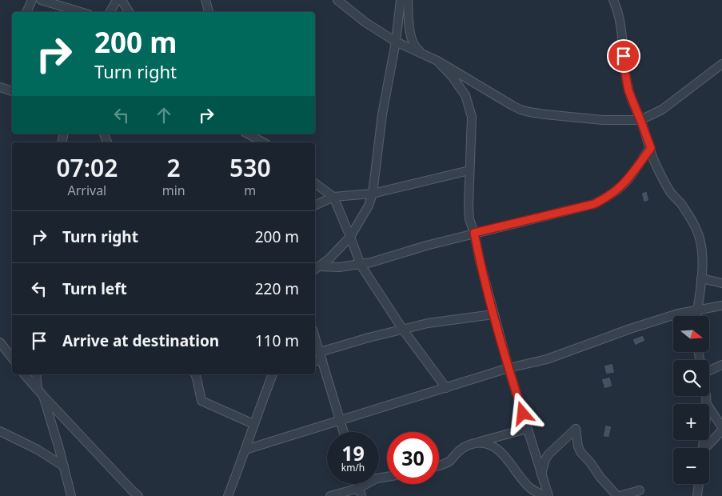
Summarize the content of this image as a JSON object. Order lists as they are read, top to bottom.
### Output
{
  "north": "right",
  "page": {
    "turn": ["200 m", "Turn right"],
    "eta": [
      "07:02",
      "Arrival",
      "2",
      "min",
      "530",
      "m"
    ],
    "list": [
      {
        "name": "Turn right",
        "value": "200 m"
      },
      {
        "name": "Turn left",
        "value": "220 m"
      },
      {
        "name": "Arrive at destination",
        "value": "110 m"
      }
    ],
    "map_buttons": ["+", "−"],
    "speed": "19 km/h",
    "limit": "30"
  }
}
